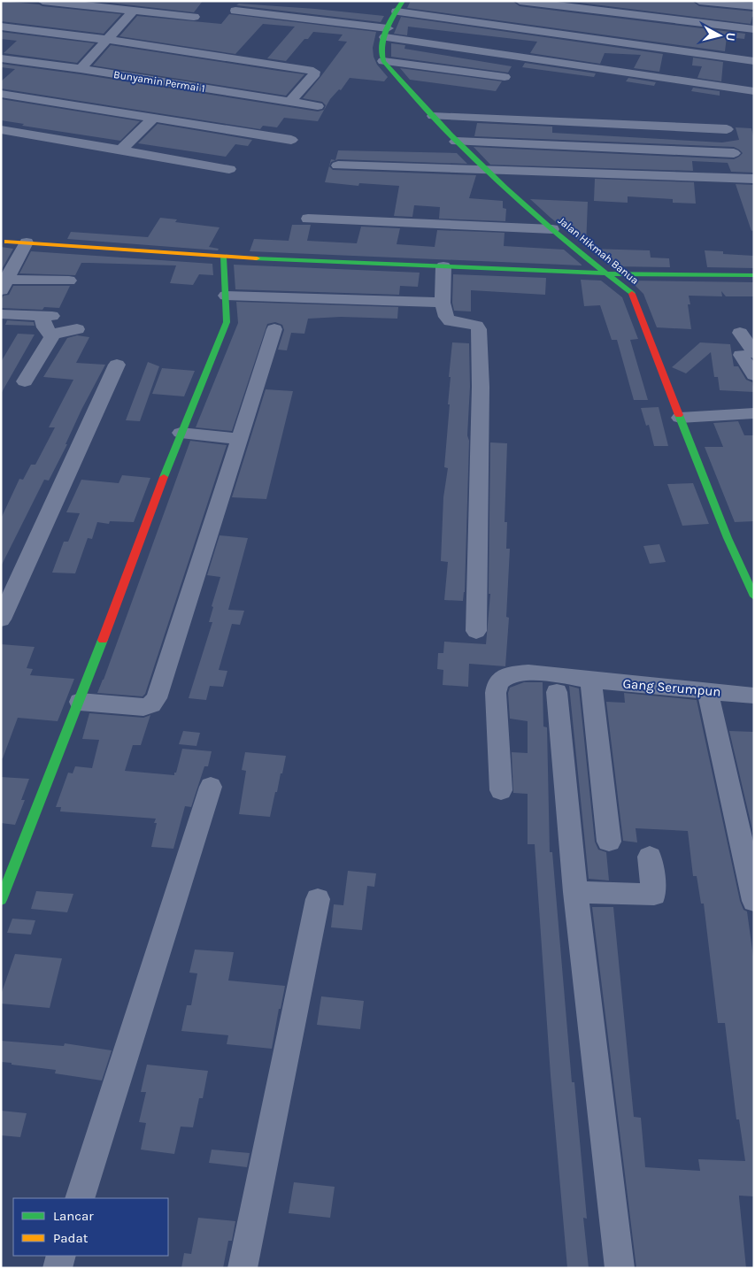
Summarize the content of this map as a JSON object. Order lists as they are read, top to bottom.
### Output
{
  "streets": {
    "street": ["Bunyamin Permai 1", "Jalan Hikmah Banua", "Gang Serumpun"]
  },
  "legend": ["Lancar", "Padat"],
  "north": "right"
}
